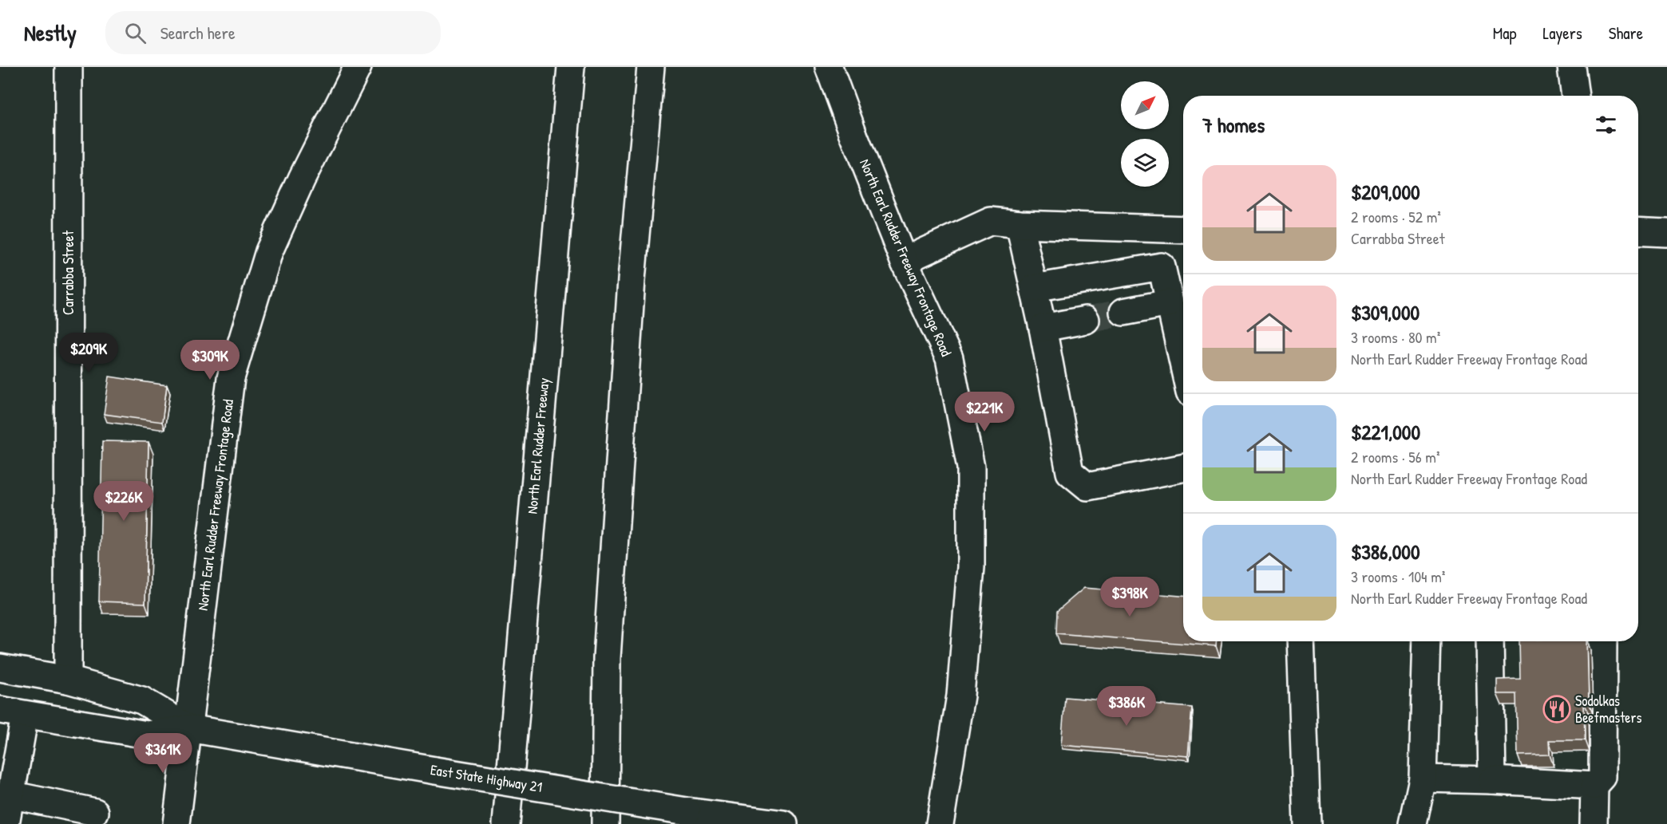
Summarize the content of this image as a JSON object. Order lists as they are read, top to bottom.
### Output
{
  "streets": {
    "main road": [
      "North Earl Rudder Freeway Frontage Road",
      "Carrabba Street",
      "North Earl Rudder Freeway",
      "East State Highway 21"
    ]
  },
  "crossings": [
    ["North Earl Rudder Freeway Frontage Road", "East State Highway 21"],
    ["Carrabba Street", "East State Highway 21"]
  ],
  "places": {
    "restaurant": ["Sodolkas Beefmasters"]
  },
  "north": "top right",
  "page": {
    "header": "Nestly",
    "search": "Search here",
    "nav": ["Map", "Layers", "Share"],
    "heading": "7 homes",
    "list": [
      {
        "name": "$209,000",
        "note": "2 rooms · 52 m² · Carrabba Street"
      },
      {
        "name": "$309,000",
        "note": "3 rooms · 80 m² · North Earl Rudder Freeway Frontage Road"
      },
      {
        "name": "$221,000",
        "note": "2 rooms · 56 m² · North Earl Rudder Freeway Frontage Road"
      },
      {
        "name": "$386,000",
        "note": "3 rooms · 104 m² · North Earl Rudder Freeway Frontage Road"
      }
    ],
    "price": [
      "$209K",
      "$309K",
      "$221K",
      "$226K",
      "$398K",
      "$386K",
      "$361K"
    ]
  }
}
